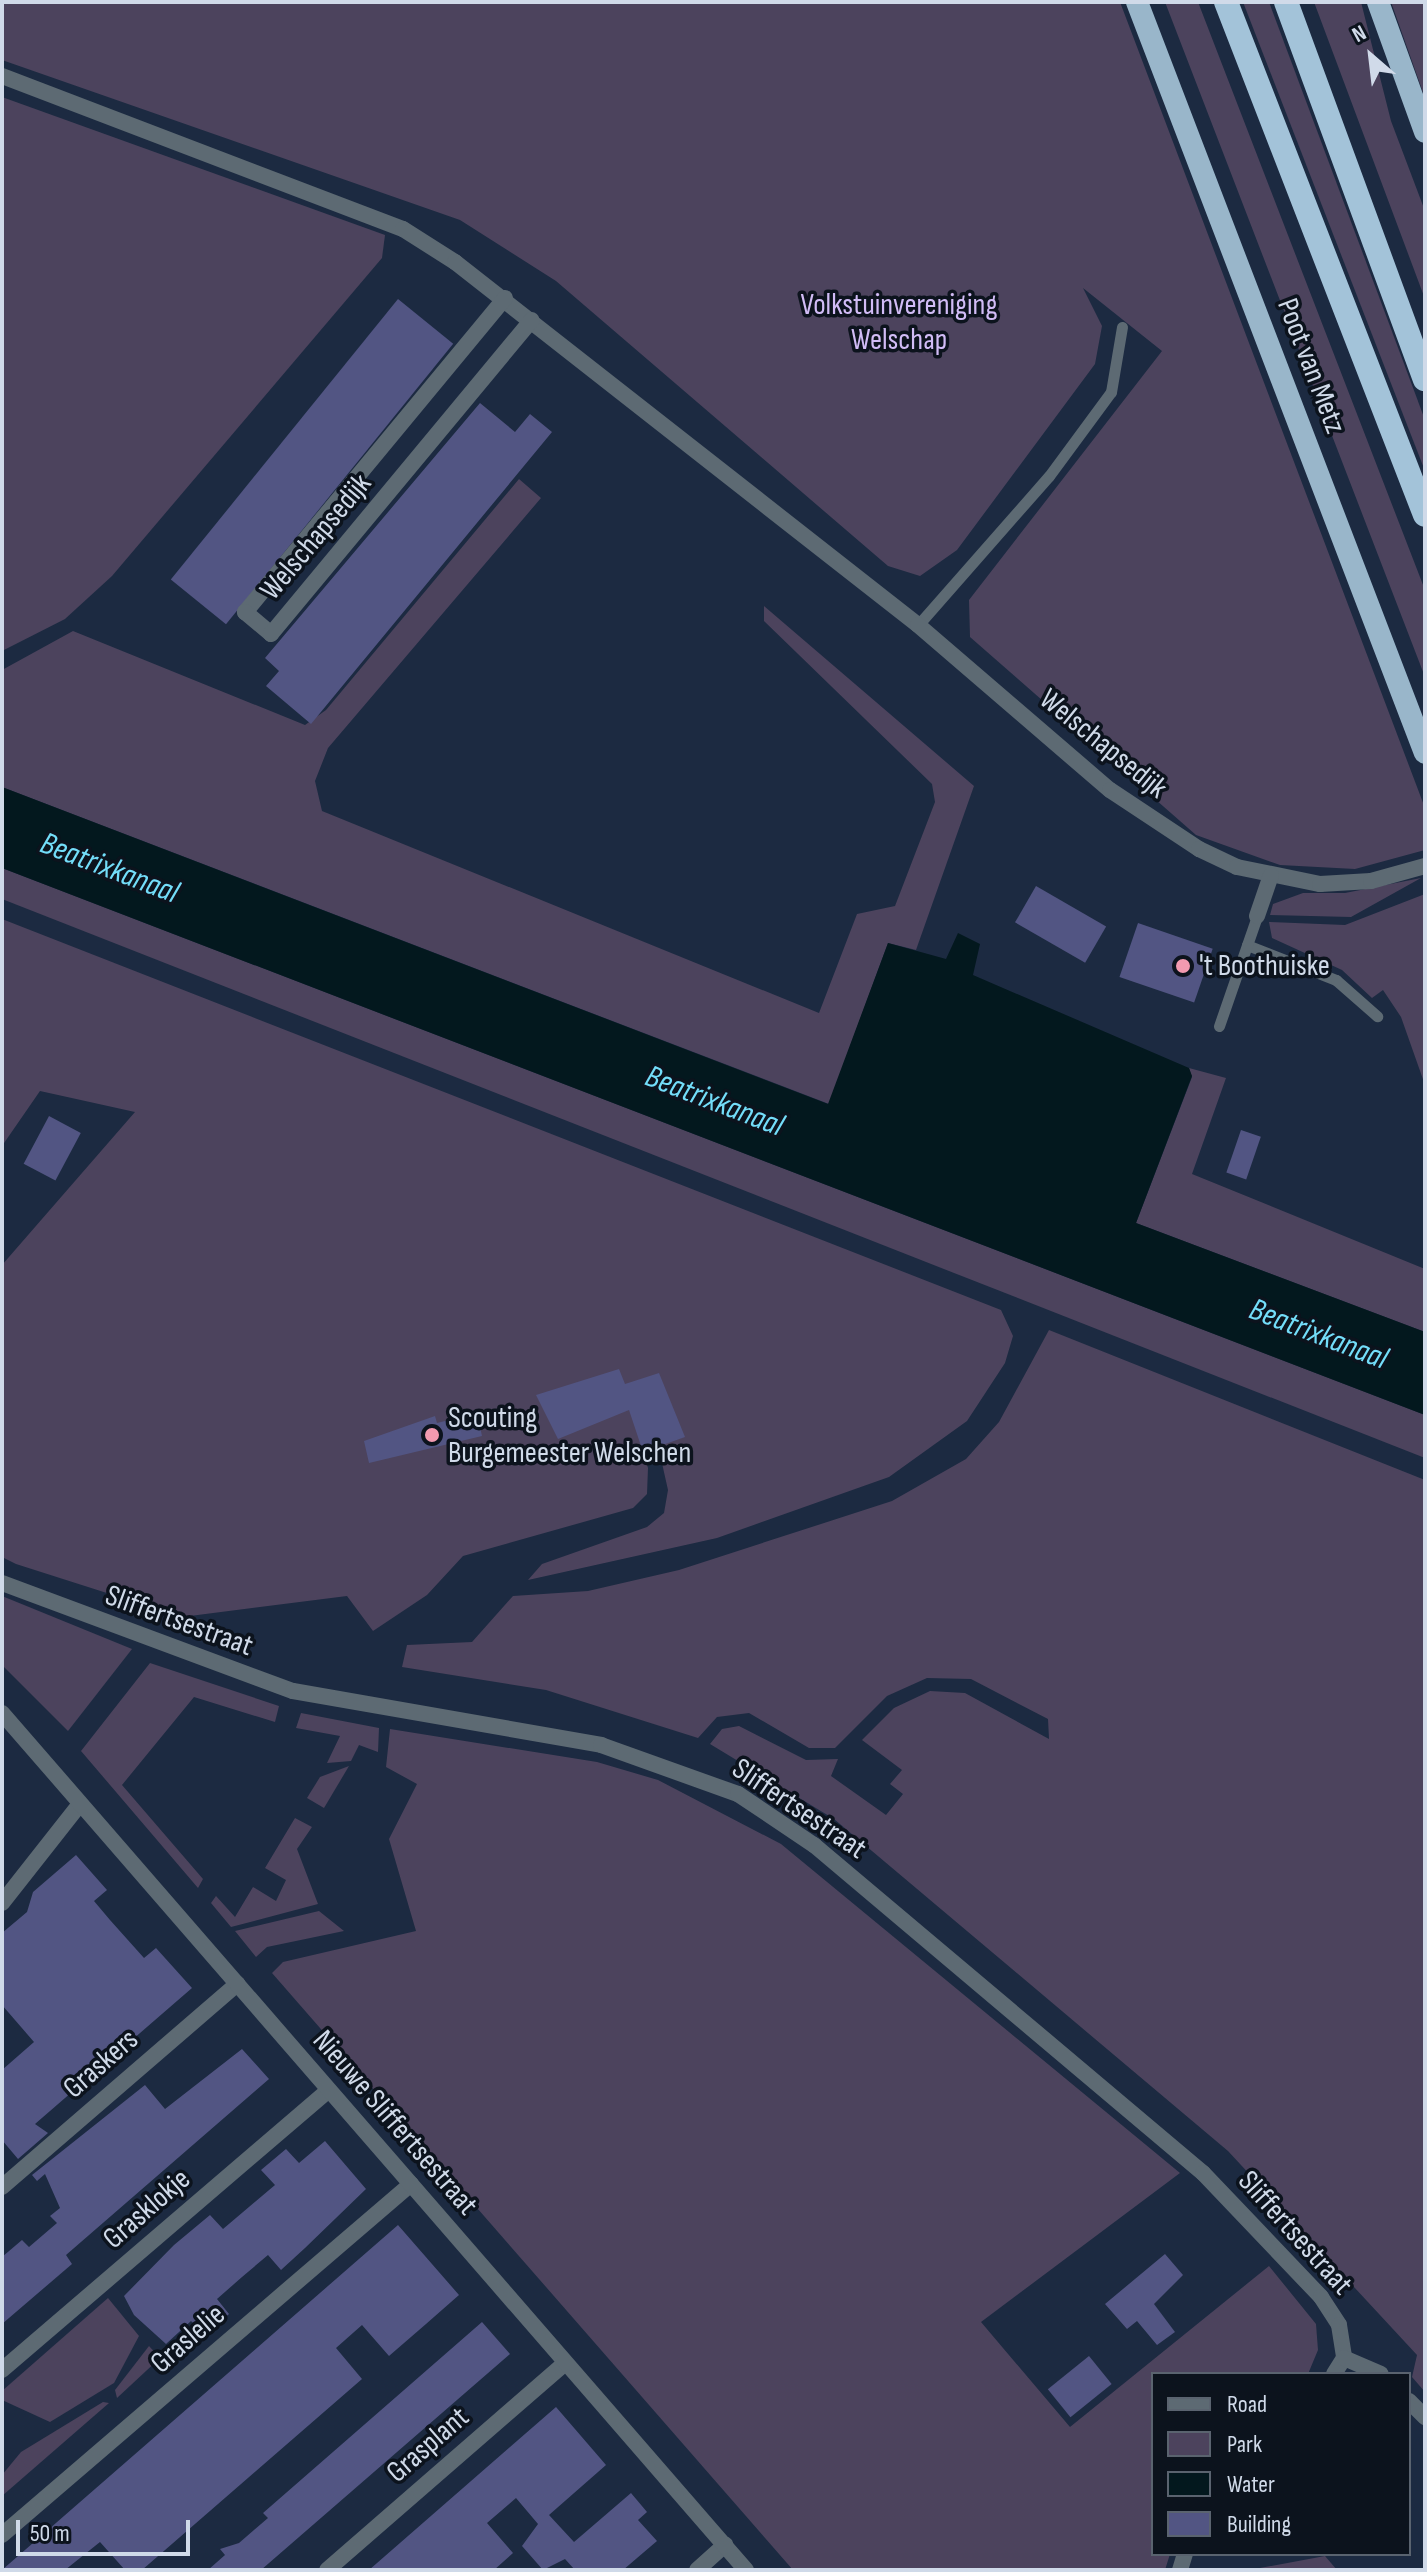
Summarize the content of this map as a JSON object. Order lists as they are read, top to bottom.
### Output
{
  "streets": {
    "highway": ["Poot van Metz"],
    "street": [
      "Welschapsedijk",
      "Sliffertsestraat",
      "Graskers",
      "Nieuwe Sliffertsestraat",
      "Grasklokje",
      "Graslelie",
      "Grasplant"
    ]
  },
  "crossings": [
    ["Graskers", "Nieuwe Sliffertsestraat"],
    ["Nieuwe Sliffertsestraat", "Grasklokje"],
    ["Nieuwe Sliffertsestraat", "Graslelie"],
    ["Nieuwe Sliffertsestraat", "Grasplant"]
  ],
  "water": ["Beatrixkanaal"],
  "parks": ["Volkstuinvereniging Welschap"],
  "places": ["'t Boothuiske", "Scouting Burgemeester Welschen"],
  "legend": [
    "Road",
    "Park",
    "Water",
    "Building"
  ],
  "scale_bar": "50 m",
  "north": "top left"
}
